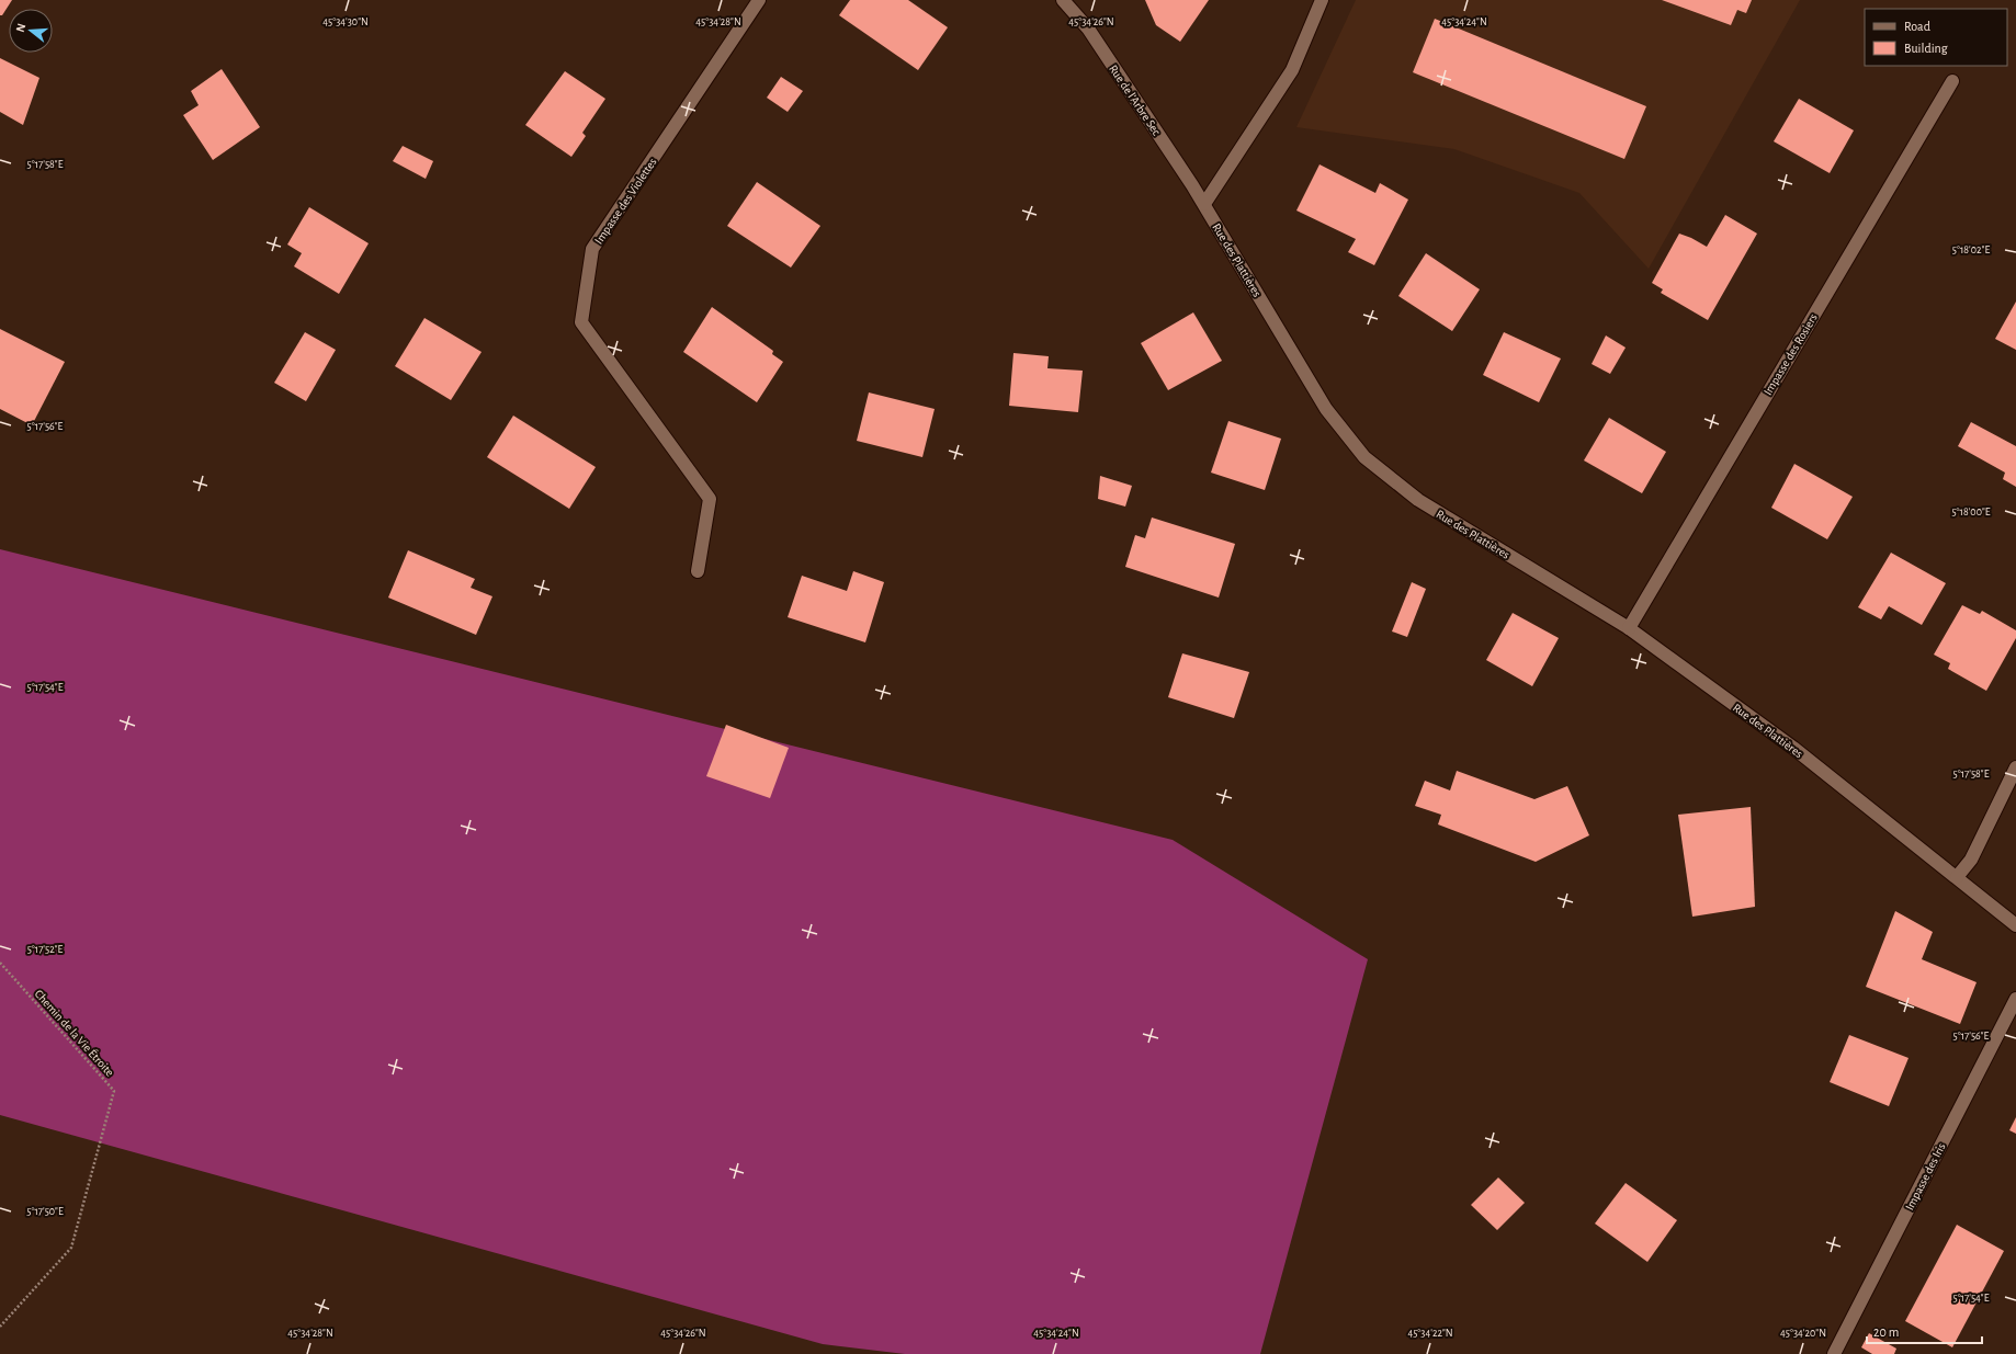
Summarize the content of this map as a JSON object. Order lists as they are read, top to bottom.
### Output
{
  "streets": {
    "street": [
      "Rue de l'Arbre Sec",
      "Impasse des Violettes",
      "Rue des Plattières",
      "Impasse des Rosiers",
      "Impasse des Iris"
    ],
    "path": ["Chemin de la Vie Étroite"]
  },
  "crossings": [
    ["Rue de l'Arbre Sec", "Rue des Plattières"],
    ["Rue des Plattières", "Impasse des Rosiers"]
  ],
  "legend": ["Road", "Building"],
  "scale_bar": "20 m",
  "north": "left",
  "coordinates": [
    "45°34'30\"N",
    "45°34'28\"N",
    "45°34'26\"N",
    "45°34'24\"N",
    "5°17'58\"E",
    "5°18'02\"E",
    "5°17'56\"E",
    "5°18'00\"E",
    "5°17'54\"E",
    "5°17'52\"E",
    "5°17'50\"E",
    "45°34'22\"N",
    "45°34'20\"N"
  ]
}
